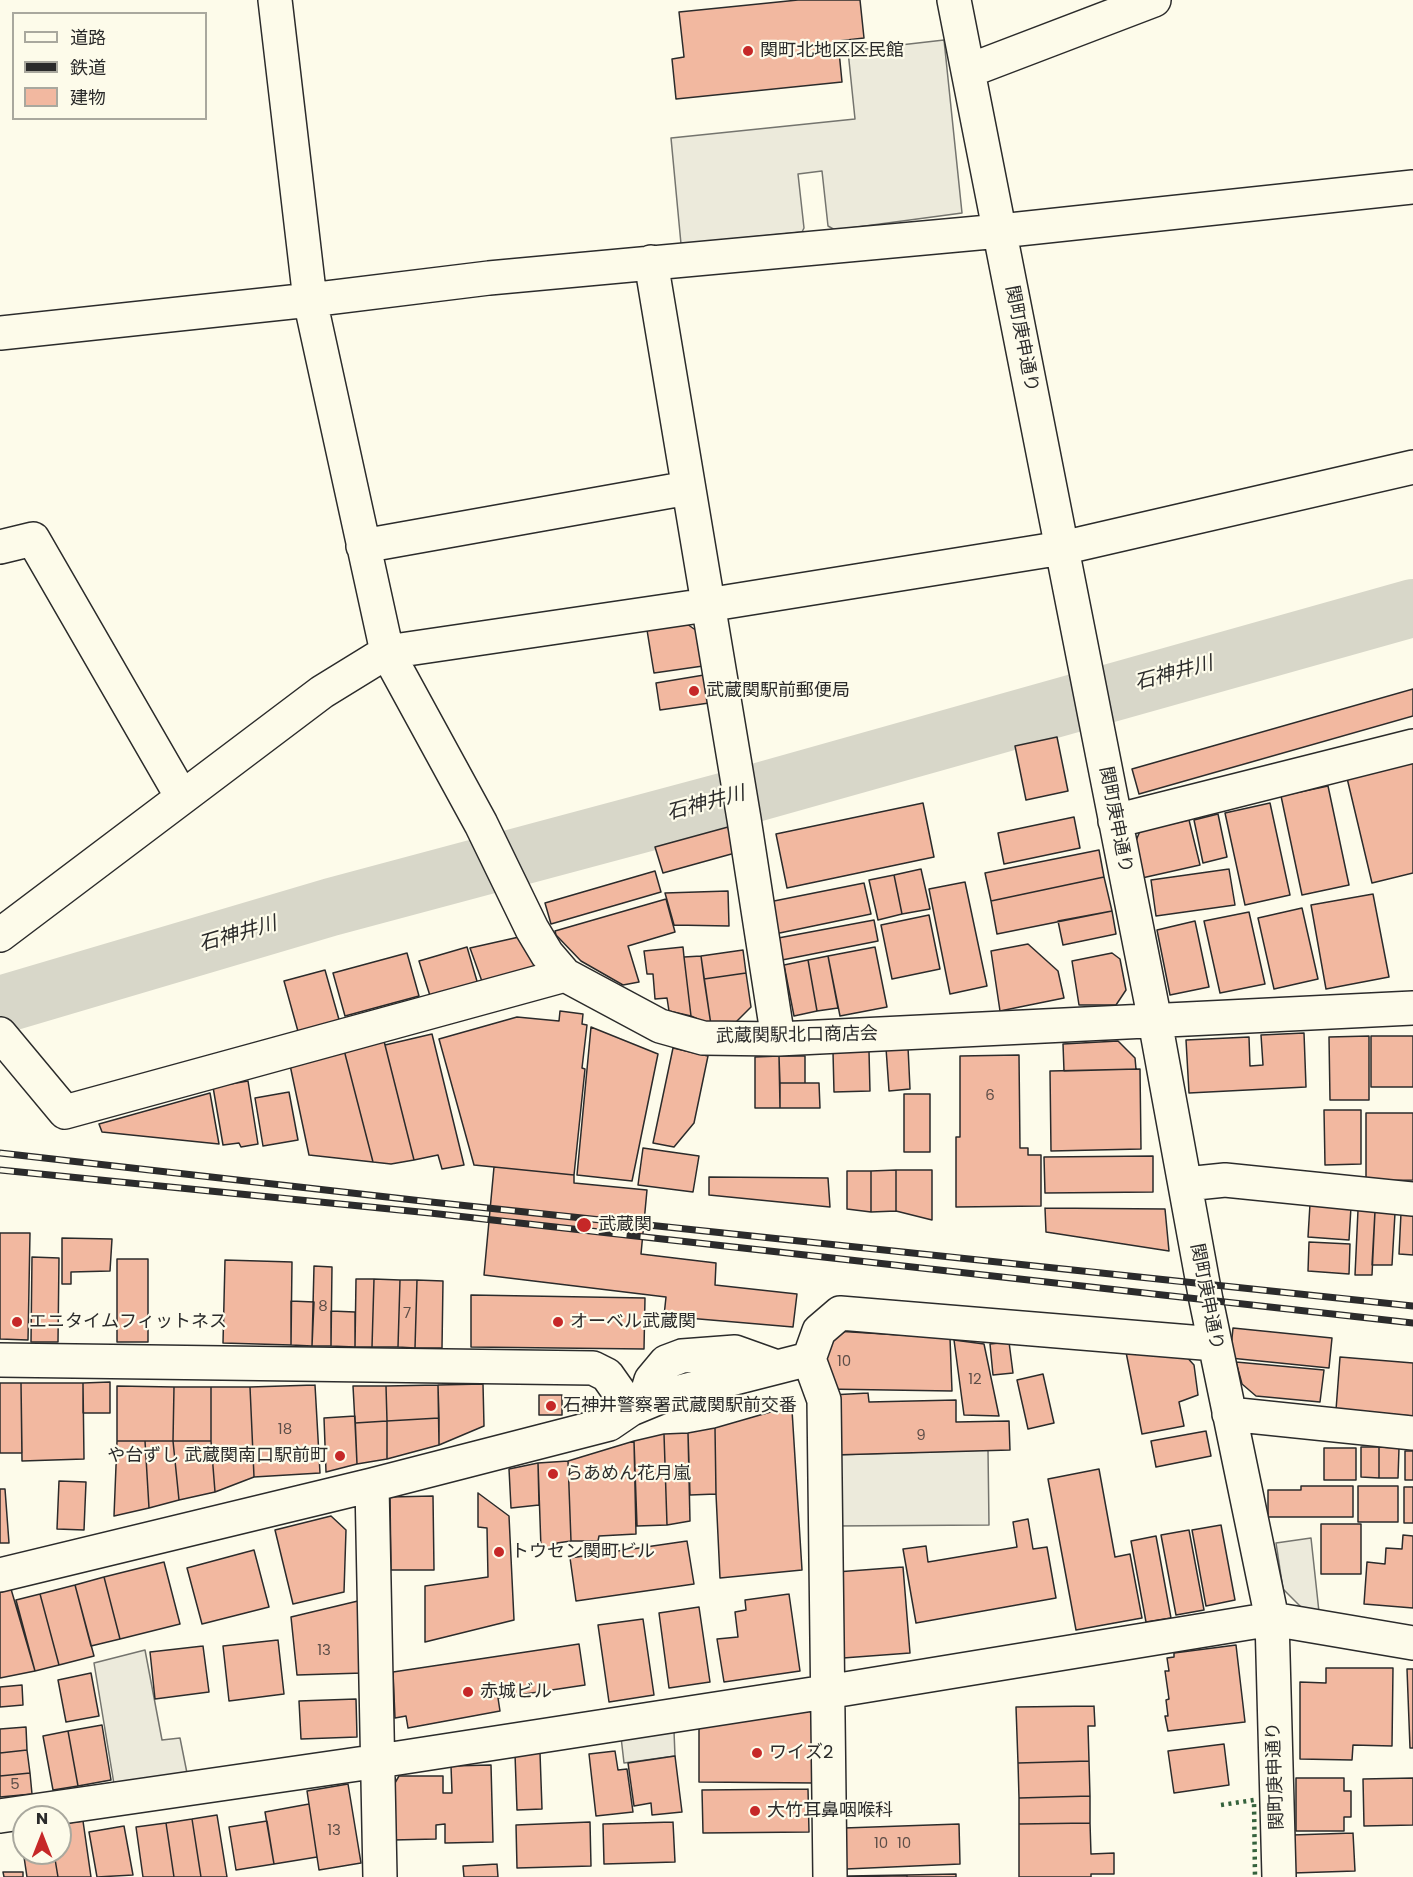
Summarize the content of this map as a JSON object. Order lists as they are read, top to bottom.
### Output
{
  "streets": {
    "street": ["関町庚申通り", "武蔵関駅北口商店会"]
  },
  "crossings": [
    ["関町庚申通り", "武蔵関駅北口商店会"]
  ],
  "water": ["石神井川"],
  "places": [
    "関町北地区区民館",
    "武蔵関駅前郵便局",
    "武蔵関",
    "エニタイムフィットネス",
    "オーベル武蔵関",
    "石神井警察署武蔵関駅前交番",
    "や台ずし 武蔵関南口駅前町",
    "らあめん花月嵐",
    "トウセン関町ビル",
    "赤城ビル",
    "ワイズ2",
    "大竹耳鼻咽喉科"
  ],
  "house_numbers": [
    "6",
    "8",
    "7",
    "10",
    "12",
    "18",
    "9",
    "13",
    "5",
    "13",
    "10",
    "10"
  ],
  "legend": ["道路", "鉄道", "建物"],
  "north": "top"
}
